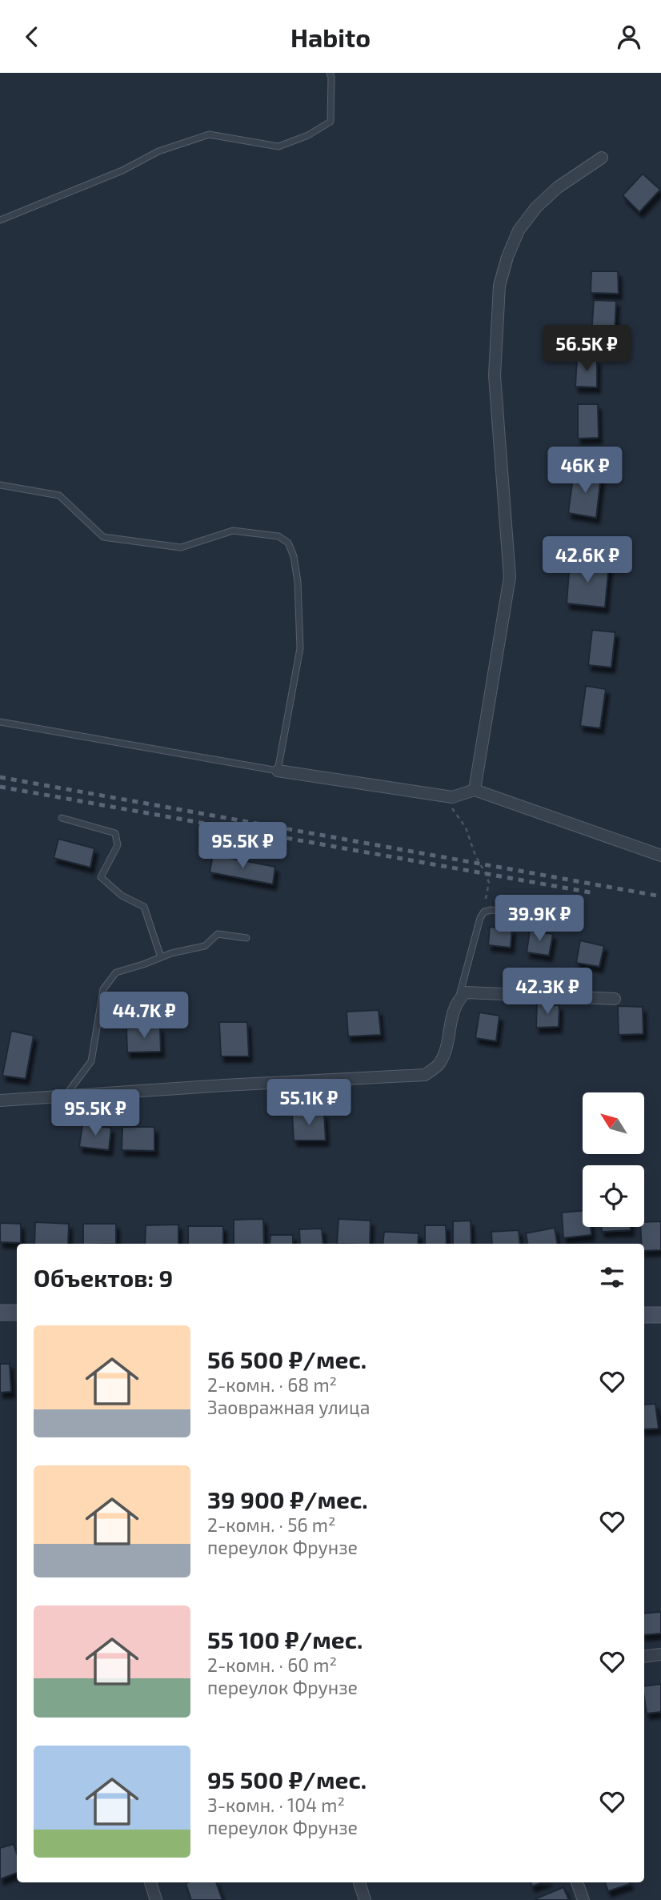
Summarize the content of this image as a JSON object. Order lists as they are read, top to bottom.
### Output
{
  "north": "top left",
  "page": {
    "header": "Habito",
    "price": [
      "56.5K ₽",
      "46K ₽",
      "42.6K ₽",
      "95.5K ₽",
      "39.9K ₽",
      "42.3K ₽",
      "44.7K ₽",
      "55.1K ₽",
      "95.5K ₽"
    ],
    "heading": "Объектов: 9",
    "list": [
      {
        "name": "56 500 ₽/мес.",
        "note": "2-комн. · 68 m² · Заовражная улица"
      },
      {
        "name": "39 900 ₽/мес.",
        "note": "2-комн. · 56 m² · переулок Фрунзе"
      },
      {
        "name": "55 100 ₽/мес.",
        "note": "2-комн. · 60 m² · переулок Фрунзе"
      },
      {
        "name": "95 500 ₽/мес.",
        "note": "3-комн. · 104 m² · переулок Фрунзе"
      }
    ]
  }
}
